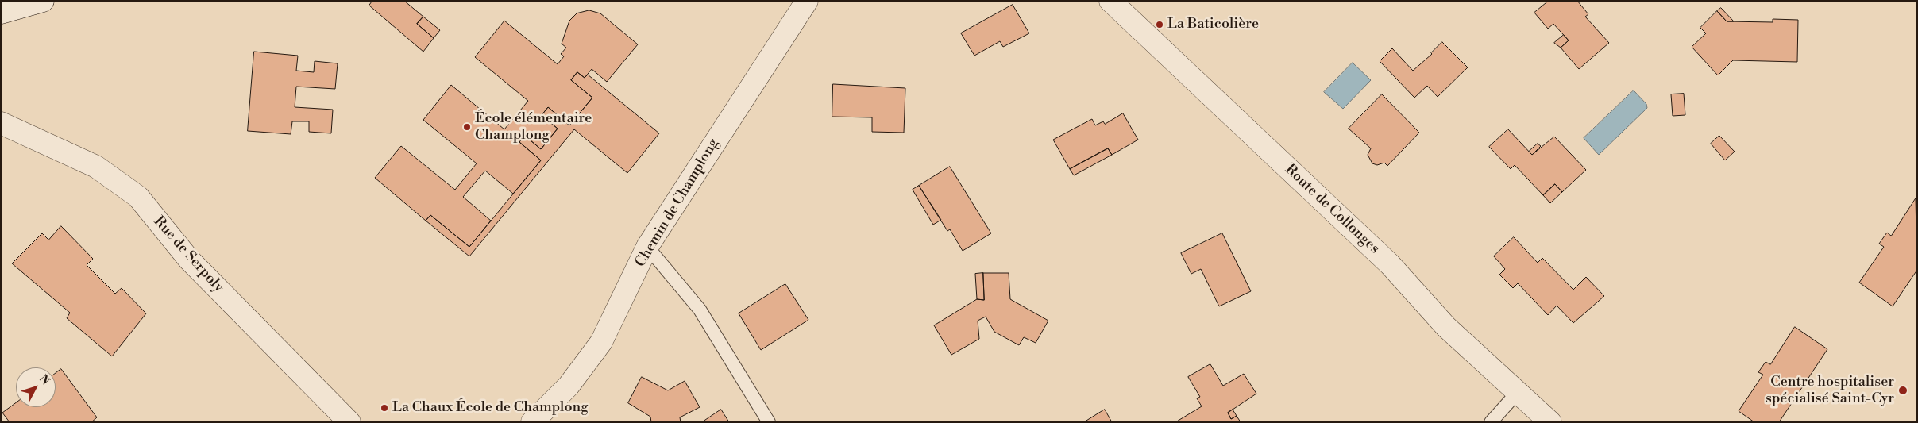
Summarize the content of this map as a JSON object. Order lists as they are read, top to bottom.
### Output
{
  "streets": {
    "street": ["Chemin de Champlong", "Route de Collonges", "Rue de Serpoly"]
  },
  "places": [
    "La Baticolière",
    "École élémentaire Champlong",
    "Centre hospitaliser spécialisé Saint-Cyr",
    "La Chaux École de Champlong"
  ],
  "north": "top right"
}
